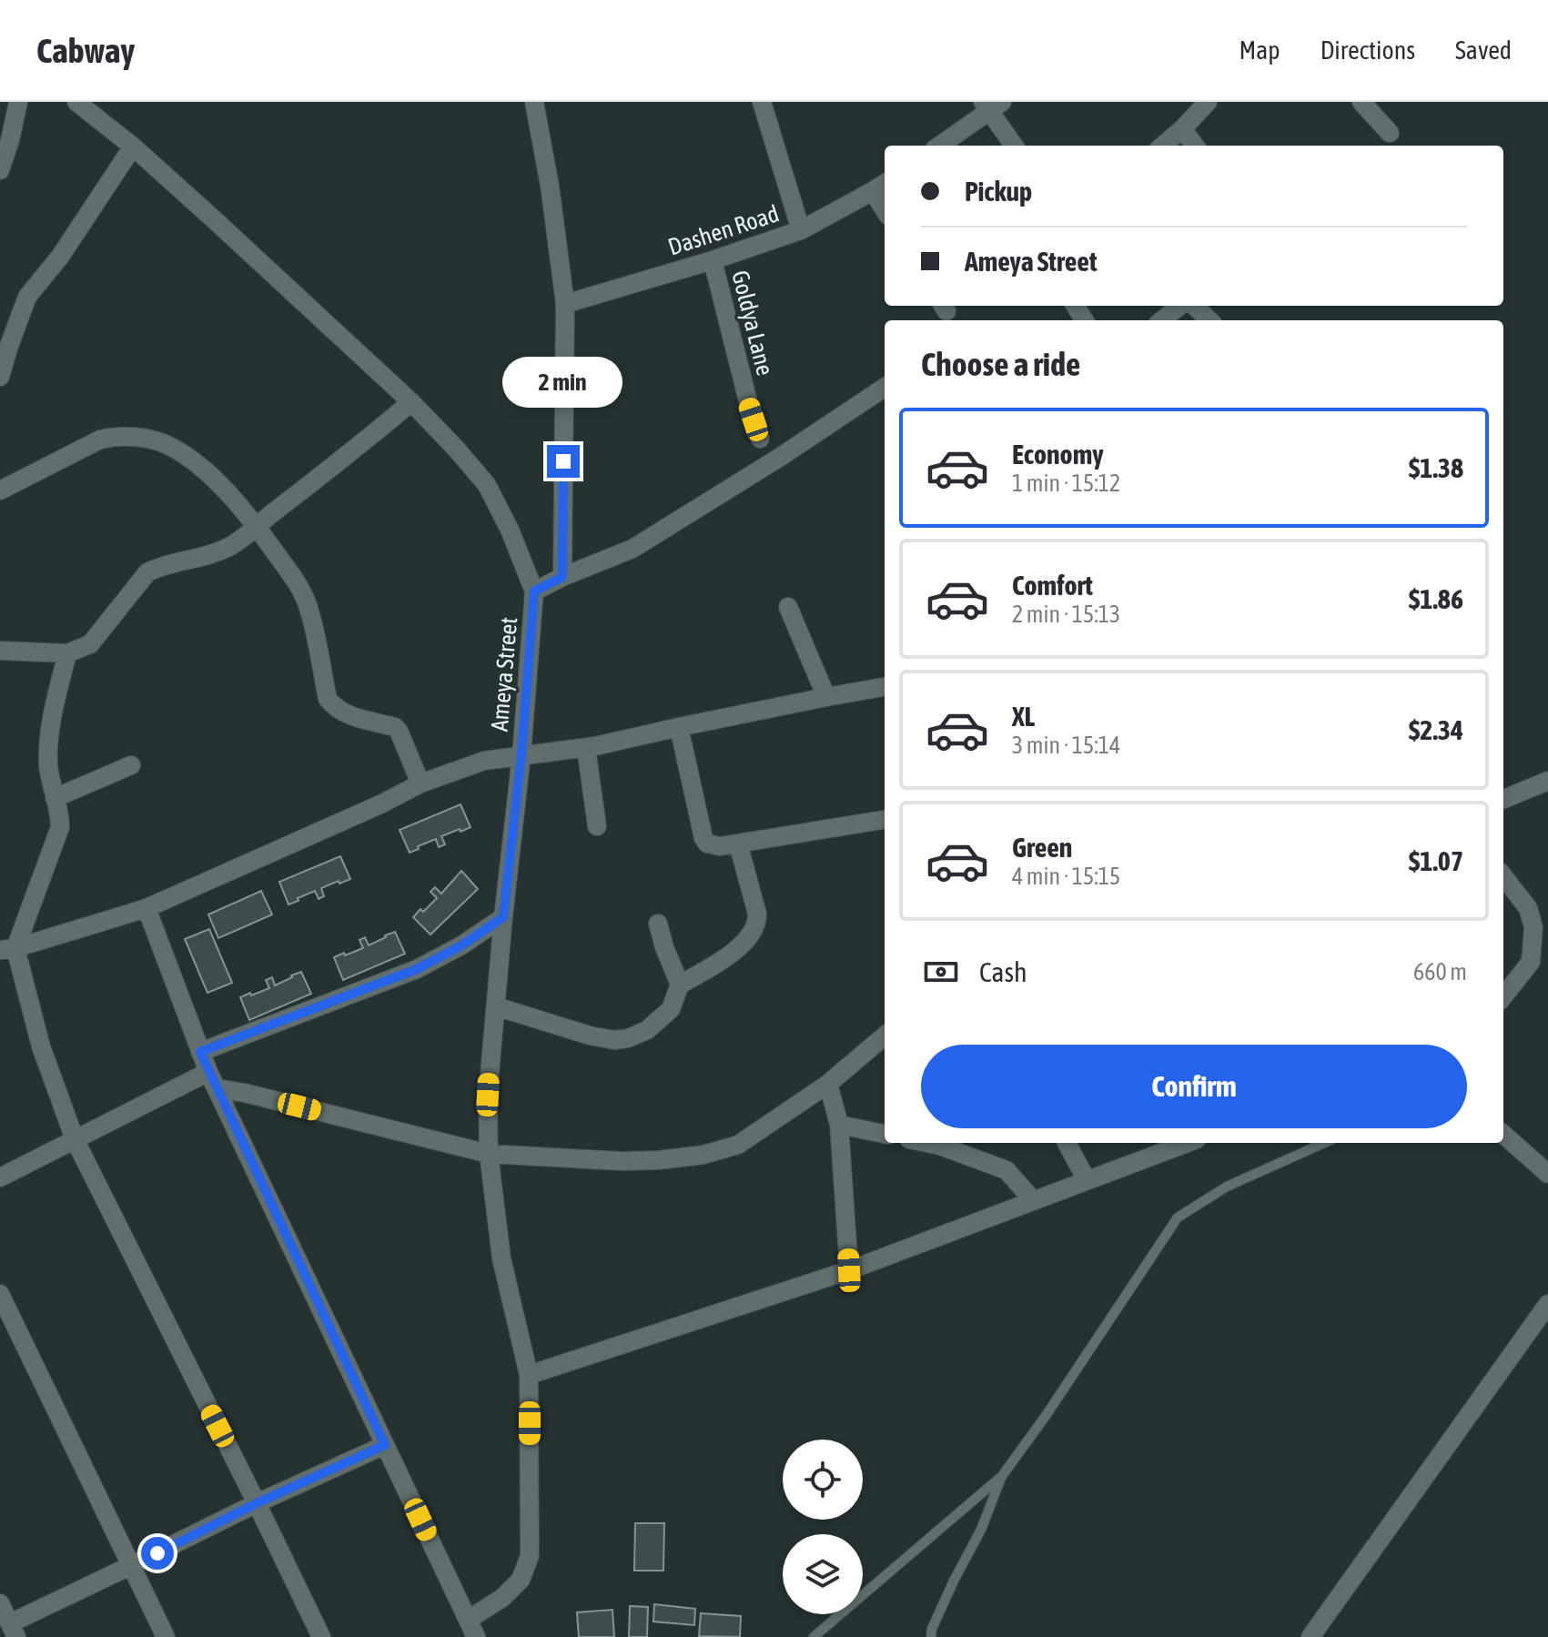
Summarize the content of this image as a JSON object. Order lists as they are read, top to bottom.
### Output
{
  "streets": {
    "street": ["Dashen Road", "Goldya Lane", "Ameya Street"]
  },
  "crossings": [
    ["Dashen Road", "Goldya Lane"]
  ],
  "page": {
    "header": "Cabway",
    "nav": ["Map", "Directions", "Saved"],
    "banner": ["Pickup", "Ameya Street"],
    "heading": "Choose a ride",
    "bubble": "2 min",
    "list": [
      {
        "name": "Economy",
        "note": "1 min · 15:12",
        "value": "$1.38"
      },
      {
        "name": "Comfort",
        "note": "2 min · 15:13",
        "value": "$1.86"
      },
      {
        "name": "XL",
        "note": "3 min · 15:14",
        "value": "$2.34"
      },
      {
        "name": "Green",
        "note": "4 min · 15:15",
        "value": "$1.07"
      }
    ],
    "pay": ["Cash", "660 m"],
    "buttons": "Confirm"
  }
}
